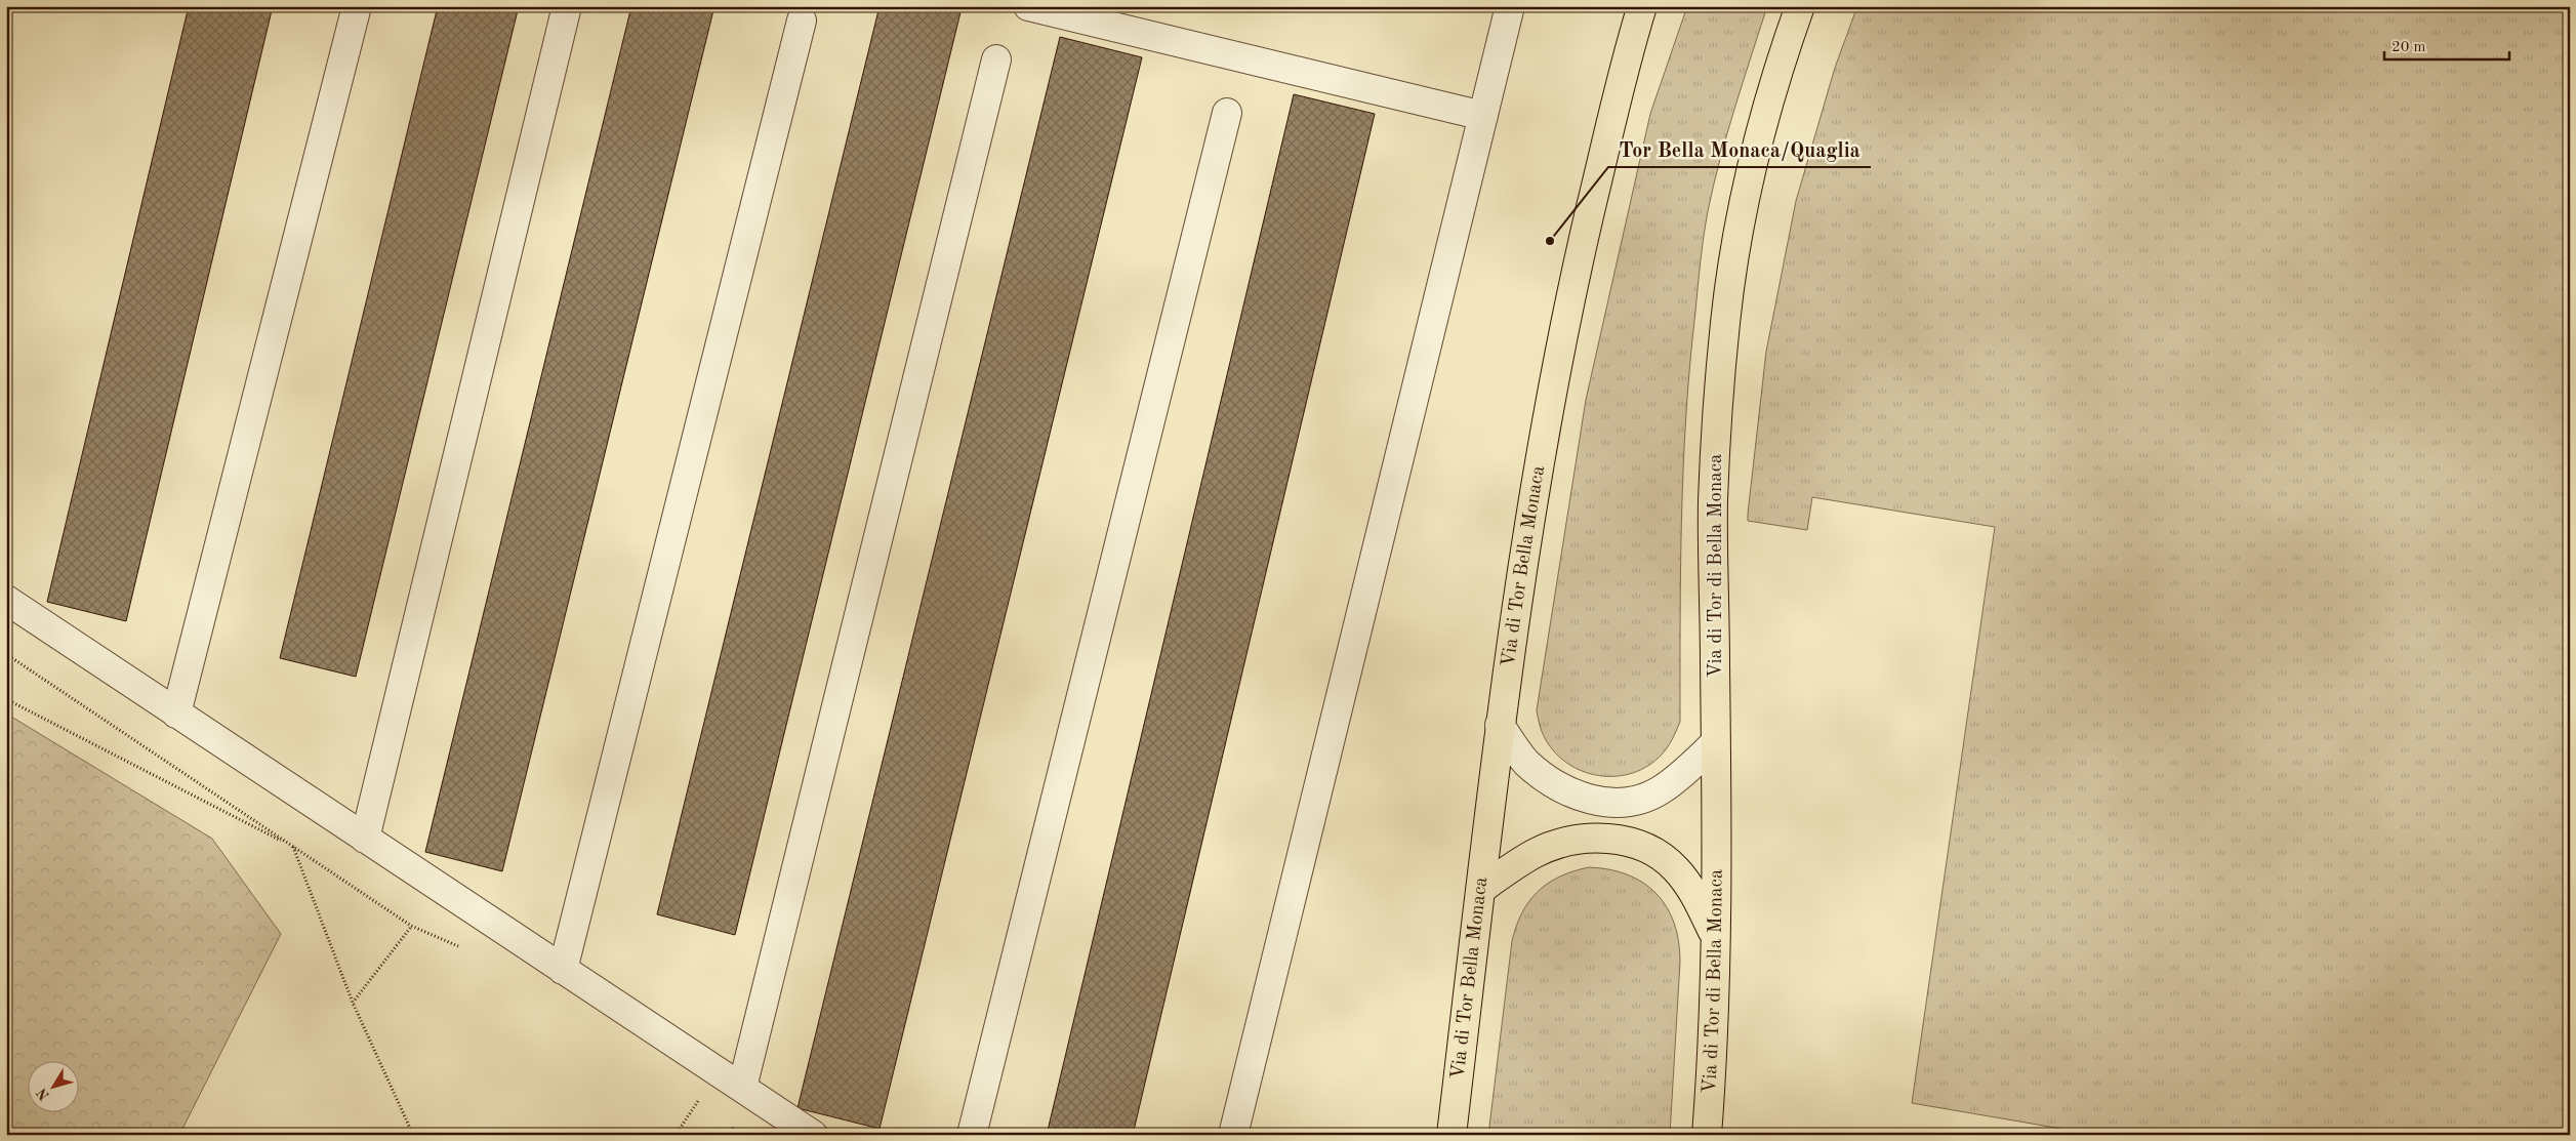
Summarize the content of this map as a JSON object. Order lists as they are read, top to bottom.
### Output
{
  "streets": {
    "main road": ["Via di Tor Bella Monaca", "Via di Tor di Bella Monaca"]
  },
  "places": ["Tor Bella Monaca/Quaglia"],
  "scale_bar": "20 m",
  "north": "bottom left"
}
